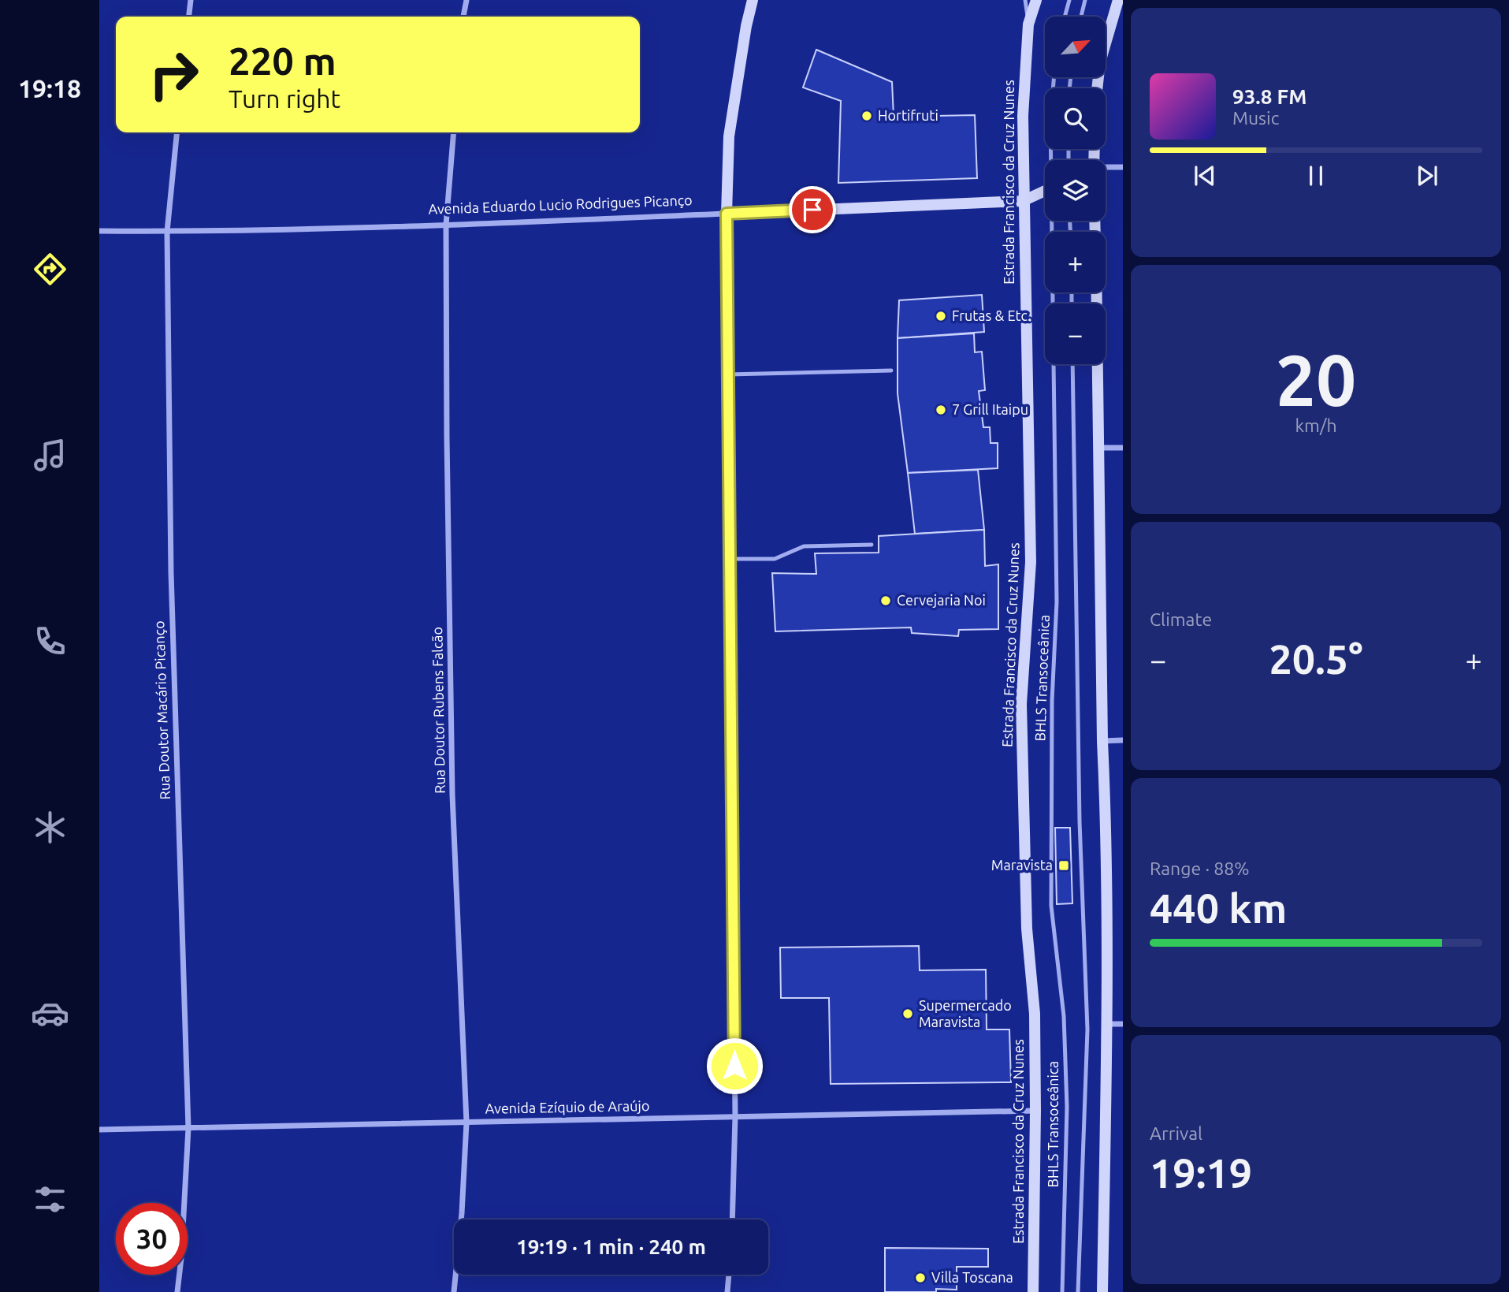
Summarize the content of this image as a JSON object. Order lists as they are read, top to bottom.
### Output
{
  "streets": {
    "main road": ["Estrada Francisco da Cruz Nunes", "Avenida Eduardo Lucio Rodrigues Picanço"],
    "street": ["Rua Doutor Macário Picanço", "Rua Doutor Rubens Falcão", "Avenida Ezíquio de Araújo"],
    "lane": ["BHLS Transoceânica"]
  },
  "crossings": [
    ["Estrada Francisco da Cruz Nunes", "Avenida Eduardo Lucio Rodrigues Picanço"],
    ["Estrada Francisco da Cruz Nunes", "Avenida Ezíquio de Araújo"],
    ["Avenida Eduardo Lucio Rodrigues Picanço", "Rua Doutor Macário Picanço"],
    ["Avenida Eduardo Lucio Rodrigues Picanço", "Rua Doutor Rubens Falcão"],
    ["Rua Doutor Macário Picanço", "Avenida Ezíquio de Araújo"],
    ["Rua Doutor Rubens Falcão", "Avenida Ezíquio de Araújo"]
  ],
  "places": {
    "other": [
      "Hortifruti",
      "Frutas & Etc.",
      "7 Grill Itaipu",
      "Cervejaria Noi",
      "Supermercado Maravista",
      "Villa Toscana"
    ],
    "transit": ["Maravista"]
  },
  "north": "top right",
  "page": {
    "tabs": "19:18",
    "map_buttons": ["+", "−"],
    "turn": ["220 m", "Turn right"],
    "song": ["93.8 FM", "Music"],
    "tile": [
      ["20", "km/h"],
      "Climate",
      ["Range · 88%", "440 km"],
      ["Arrival", "19:19"]
    ],
    "heat": ["−", "20.5°", "+"],
    "limit": "30",
    "trip": "19:19 · 1 min · 240 m"
  }
}
